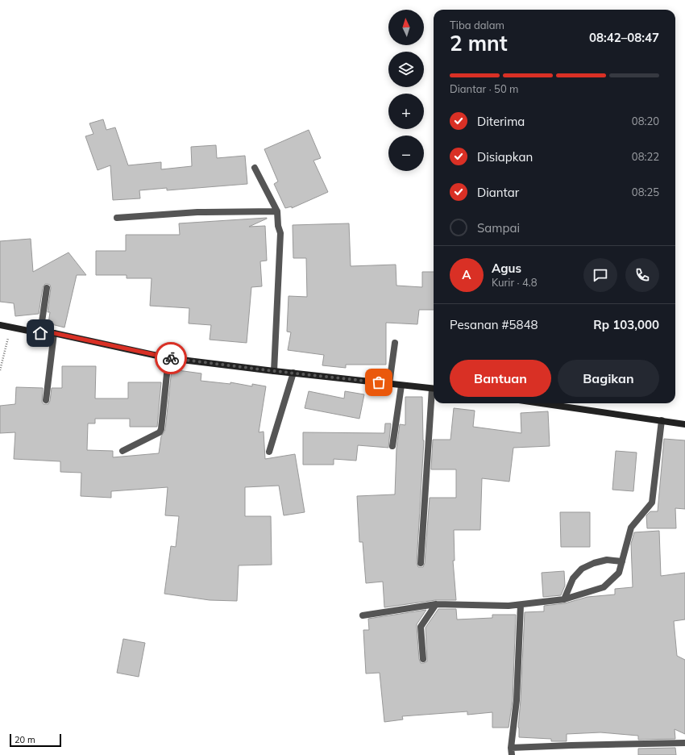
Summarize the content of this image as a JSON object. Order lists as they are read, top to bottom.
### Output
{
  "scale_bar": "20 m",
  "north": "top",
  "page": {
    "map_buttons": ["+", "−"],
    "heading": ["2 mnt", "Tiba dalam", "08:42–08:47"],
    "panel": [
      "Agus",
      "Kurir · 4.8",
      "Pesanan #5848",
      "Rp 103,000"
    ],
    "bar": "Diantar · 50 m",
    "list": [
      ["Diterima", "08:20"],
      ["Disiapkan", "08:22"],
      ["Diantar", "08:25"],
      "Sampai"
    ],
    "round": "A",
    "buttons": ["Bantuan", "Bagikan"],
    "scale": "20 m"
  }
}
